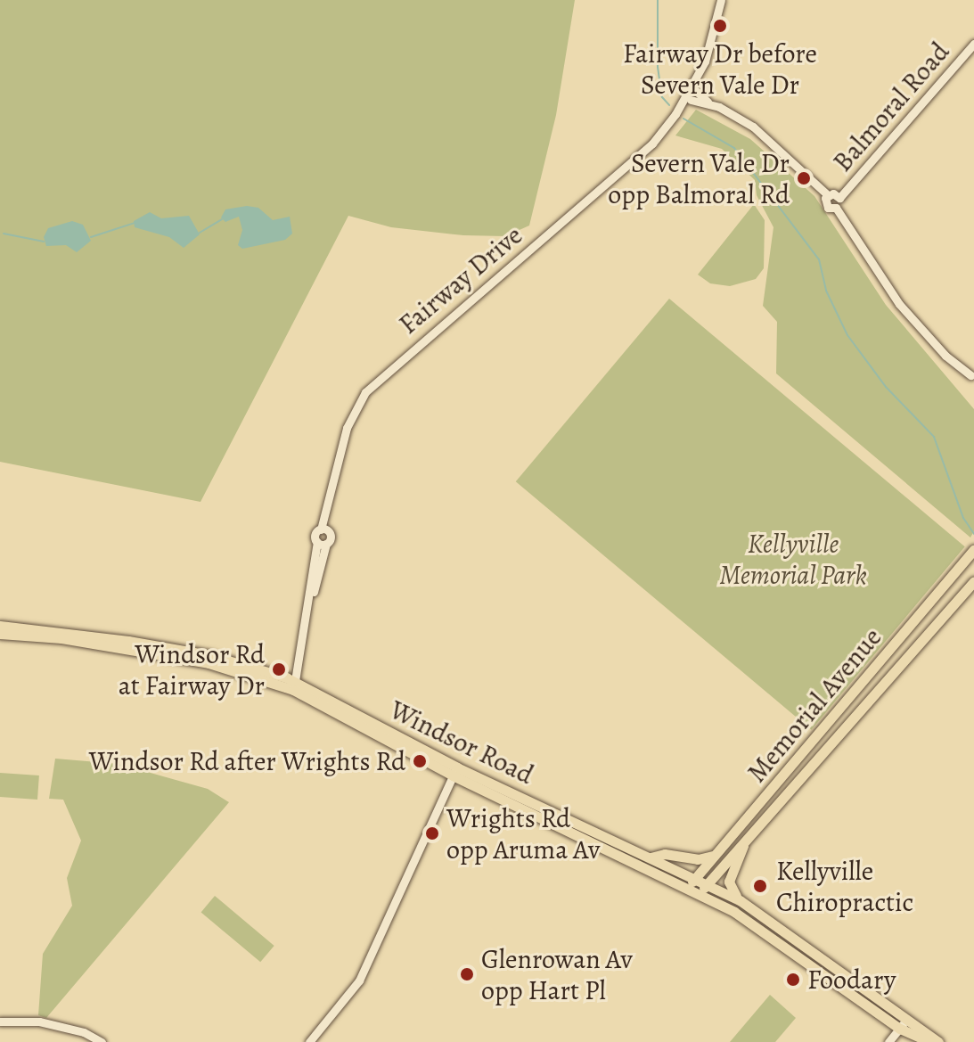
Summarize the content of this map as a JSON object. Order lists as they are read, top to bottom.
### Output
{
  "streets": {
    "main road": ["Memorial Avenue", "Windsor Road"],
    "street": ["Balmoral Road", "Fairway Drive"]
  },
  "crossings": [
    ["Fairway Drive", "Windsor Road"],
    ["Memorial Avenue", "Windsor Road"]
  ],
  "parks": ["Kellyville Memorial Park"],
  "places": [
    "Fairway Dr before Severn Vale Dr",
    "Severn Vale Dr opp Balmoral Rd",
    "Windsor Rd at Fairway Dr",
    "Windsor Rd after Wrights Rd",
    "Wrights Rd opp Aruma Av",
    "Kellyville Chiropractic",
    "Glenrowan Av opp Hart Pl",
    "Foodary"
  ]
}
